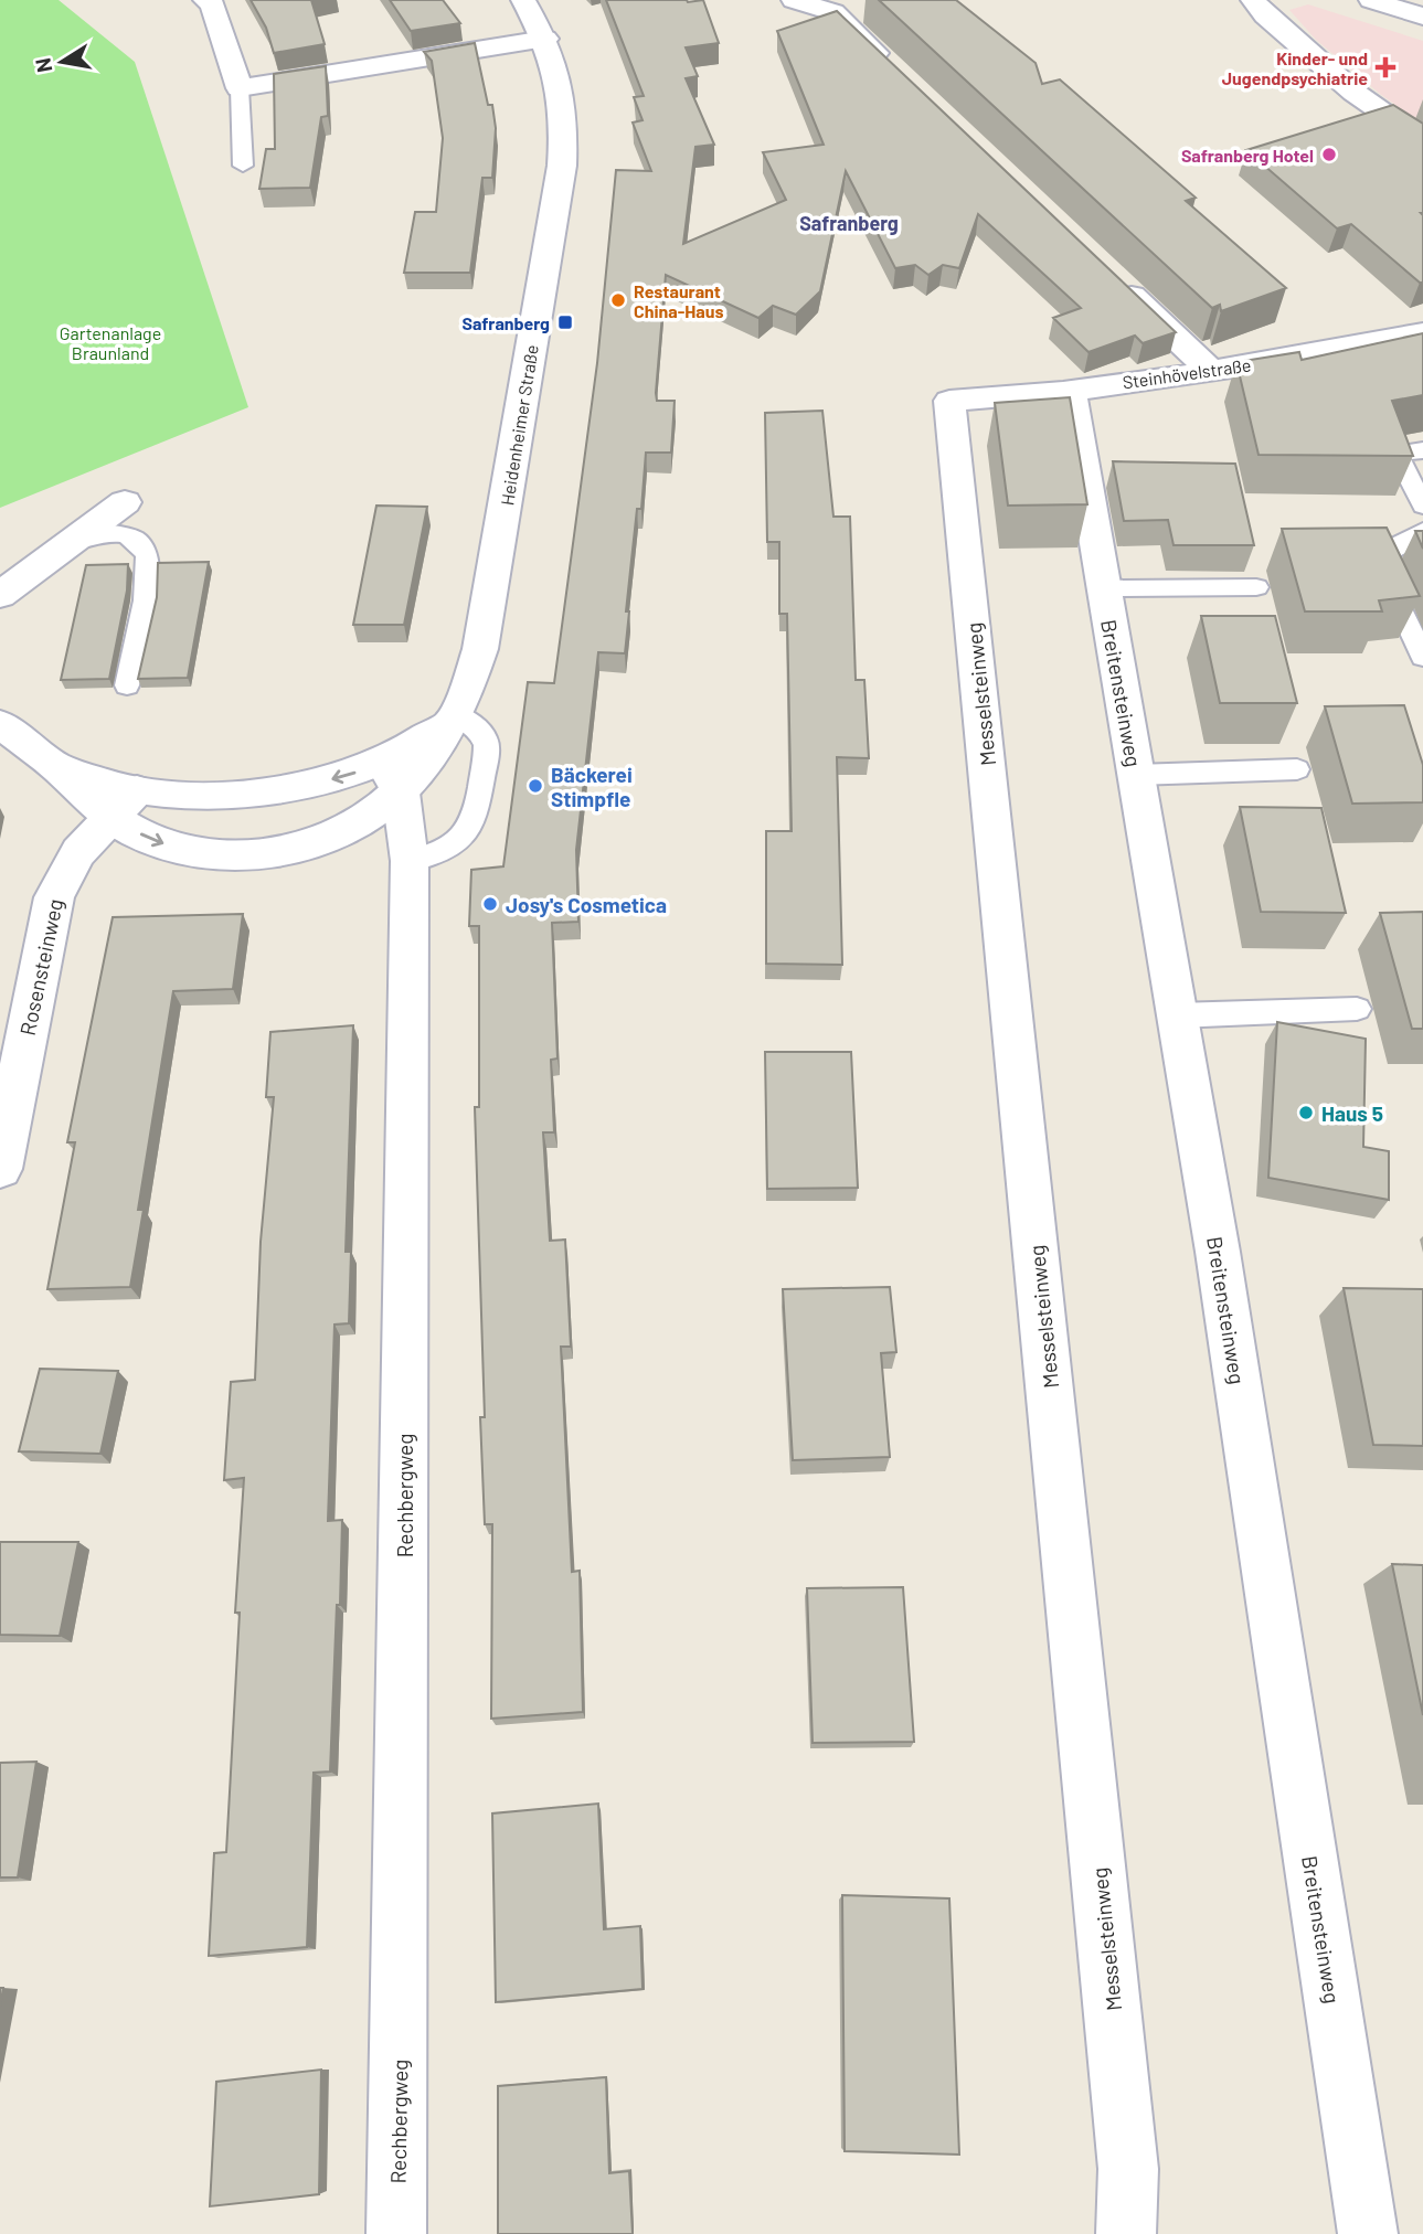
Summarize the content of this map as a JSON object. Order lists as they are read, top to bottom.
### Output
{
  "streets": {
    "street": [
      "Steinhövelstraße",
      "Heidenheimer Straße",
      "Breitensteinweg",
      "Messelsteinweg",
      "Rosensteinweg",
      "Rechbergweg"
    ]
  },
  "crossings": [
    ["Steinhövelstraße", "Breitensteinweg"],
    ["Steinhövelstraße", "Messelsteinweg"],
    ["Heidenheimer Straße", "Rosensteinweg"],
    ["Heidenheimer Straße", "Rechbergweg"]
  ],
  "districts": ["Safranberg"],
  "parks": ["Gartenanlage Braunland"],
  "places": {
    "health": ["Kinder- und Jugendpsychiatrie"],
    "other": [
      "Safranberg Hotel",
      "Restaurant China-Haus",
      "Bäckerei Stimpfle",
      "Josy's Cosmetica",
      "Haus 5"
    ],
    "transit": ["Safranberg"]
  },
  "north": "left"
}
